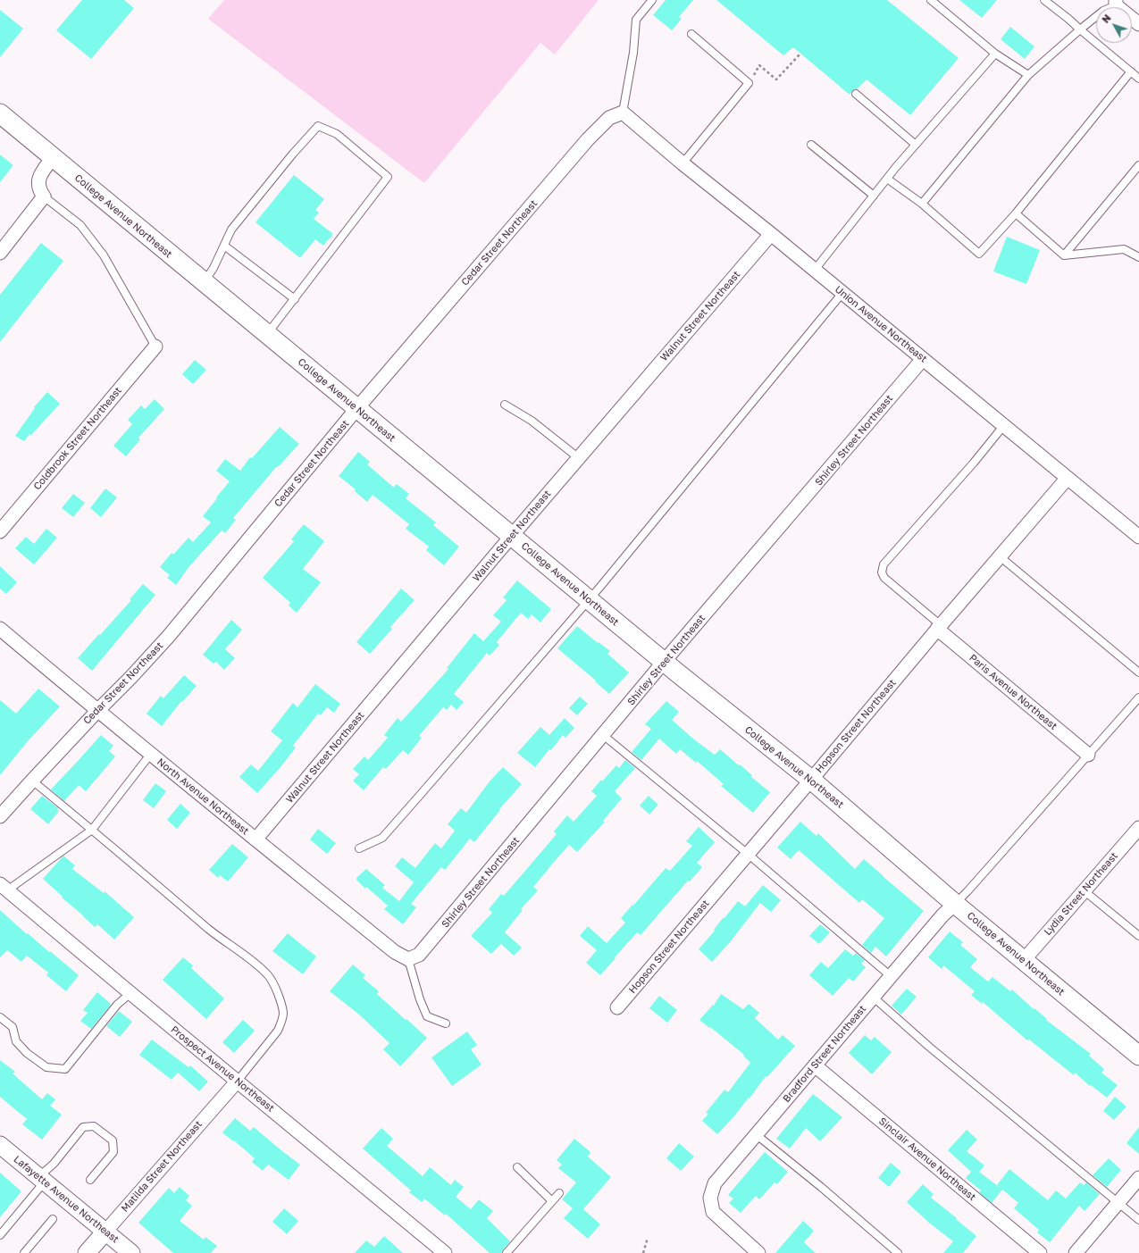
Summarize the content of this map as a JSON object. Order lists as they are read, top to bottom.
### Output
{
  "streets": {
    "main road": ["College Avenue Northeast"],
    "street": [
      "Cedar Street Northeast",
      "Walnut Street Northeast",
      "Union Avenue Northeast",
      "Coldbrook Street Northeast",
      "Shirley Street Northeast",
      "Paris Avenue Northeast",
      "Hopson Street Northeast",
      "North Avenue Northeast",
      "Lydia Street Northeast",
      "Bradford Street Northeast",
      "Prospect Avenue Northeast",
      "Sinclair Avenue Northeast",
      "Matilda Street Northeast",
      "Lafayette Avenue Northeast"
    ]
  },
  "crossings": [
    ["College Avenue Northeast", "Cedar Street Northeast"],
    ["College Avenue Northeast", "Walnut Street Northeast"],
    ["College Avenue Northeast", "Shirley Street Northeast"],
    ["College Avenue Northeast", "Hopson Street Northeast"],
    ["College Avenue Northeast", "Lydia Street Northeast"],
    ["College Avenue Northeast", "Bradford Street Northeast"],
    ["Cedar Street Northeast", "Union Avenue Northeast"],
    ["Cedar Street Northeast", "North Avenue Northeast"],
    ["Walnut Street Northeast", "Union Avenue Northeast"],
    ["Walnut Street Northeast", "North Avenue Northeast"],
    ["Union Avenue Northeast", "Shirley Street Northeast"],
    ["Union Avenue Northeast", "Hopson Street Northeast"],
    ["Shirley Street Northeast", "North Avenue Northeast"],
    ["Paris Avenue Northeast", "Hopson Street Northeast"],
    ["Bradford Street Northeast", "Sinclair Avenue Northeast"],
    ["Prospect Avenue Northeast", "Matilda Street Northeast"],
    ["Matilda Street Northeast", "Lafayette Avenue Northeast"]
  ],
  "north": "top left"
}
